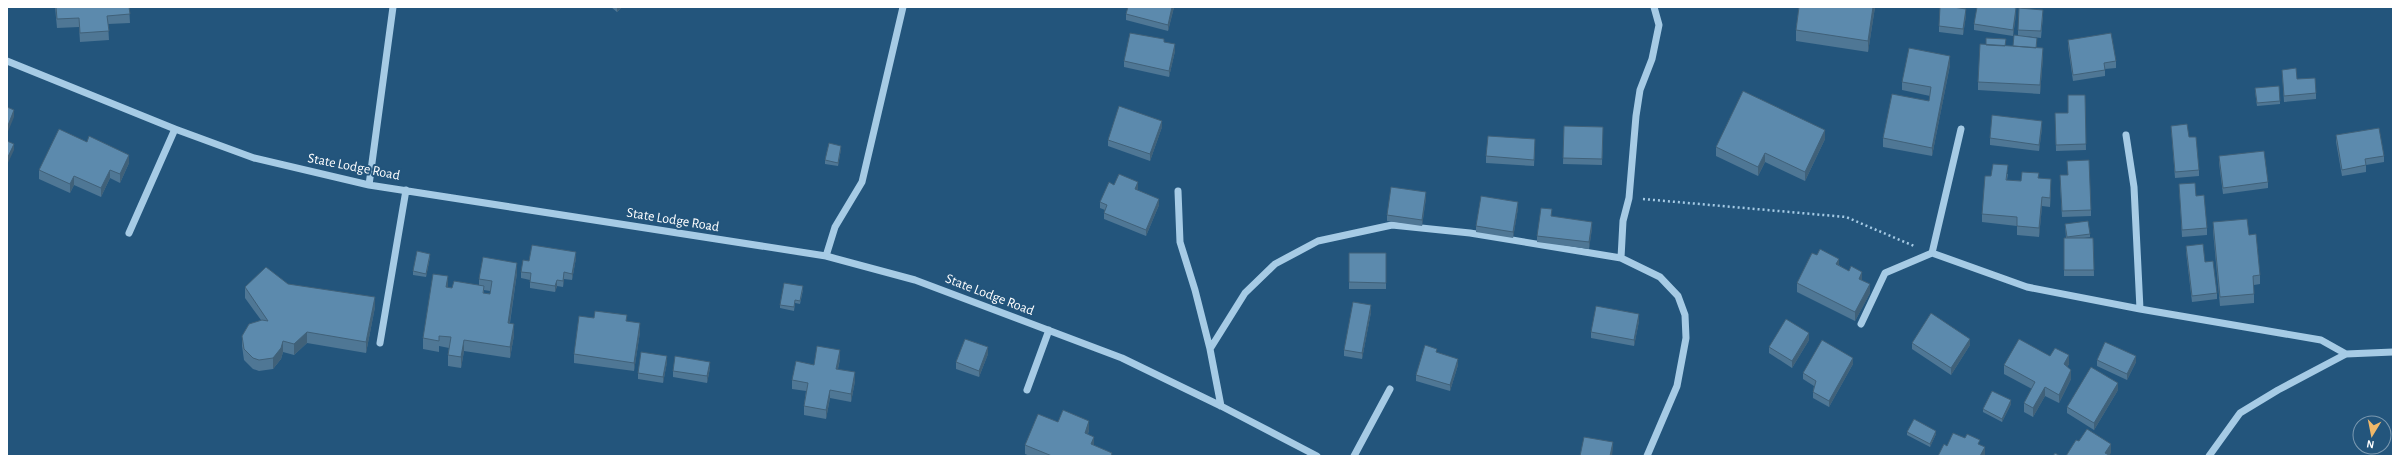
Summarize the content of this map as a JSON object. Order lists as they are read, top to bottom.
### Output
{
  "streets": {
    "street": ["State Lodge Road"]
  },
  "north": "bottom"
}
